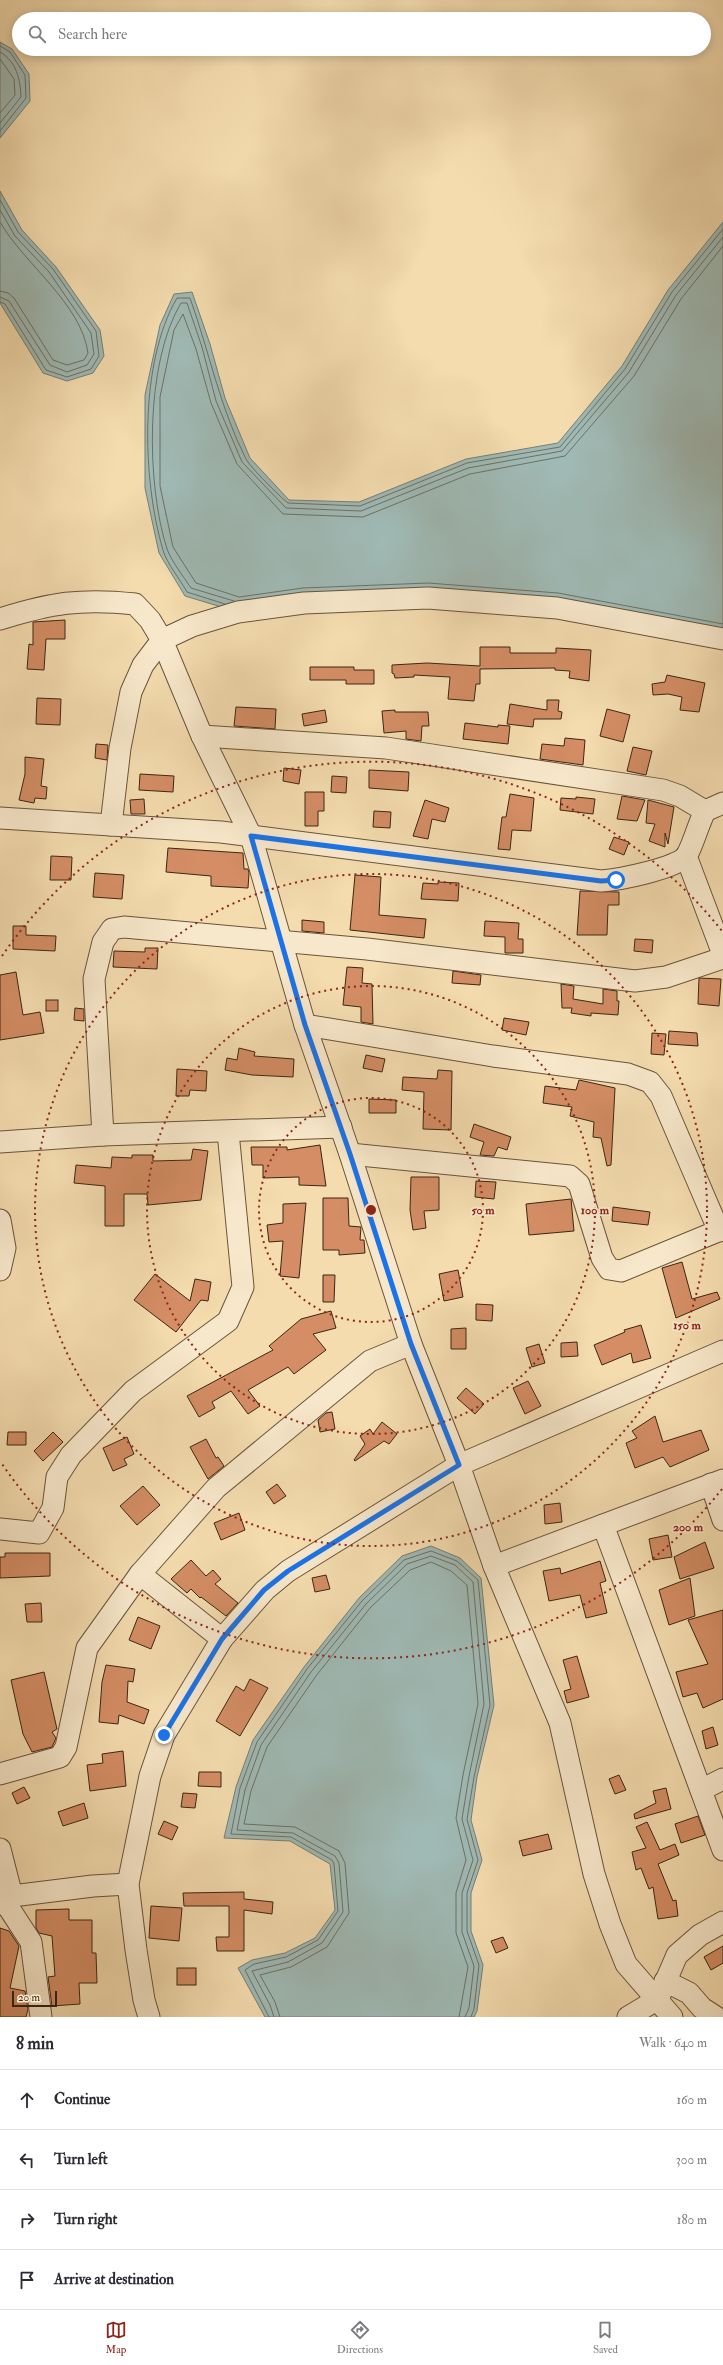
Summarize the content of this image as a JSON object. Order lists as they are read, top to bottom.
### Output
{
  "scale_bar": "20 m",
  "page": {
    "search": "Search here",
    "scale": "20 m",
    "heading": ["8 min", "Walk · 640 m"],
    "list": [
      ["Continue", "160 m"],
      ["Turn left", "300 m"],
      ["Turn right", "180 m"],
      "Arrive at destination"
    ],
    "nav": ["Map", "Directions", "Saved"]
  },
  "rings": [
    "50 m",
    "100 m",
    "150 m",
    "200 m"
  ]
}
